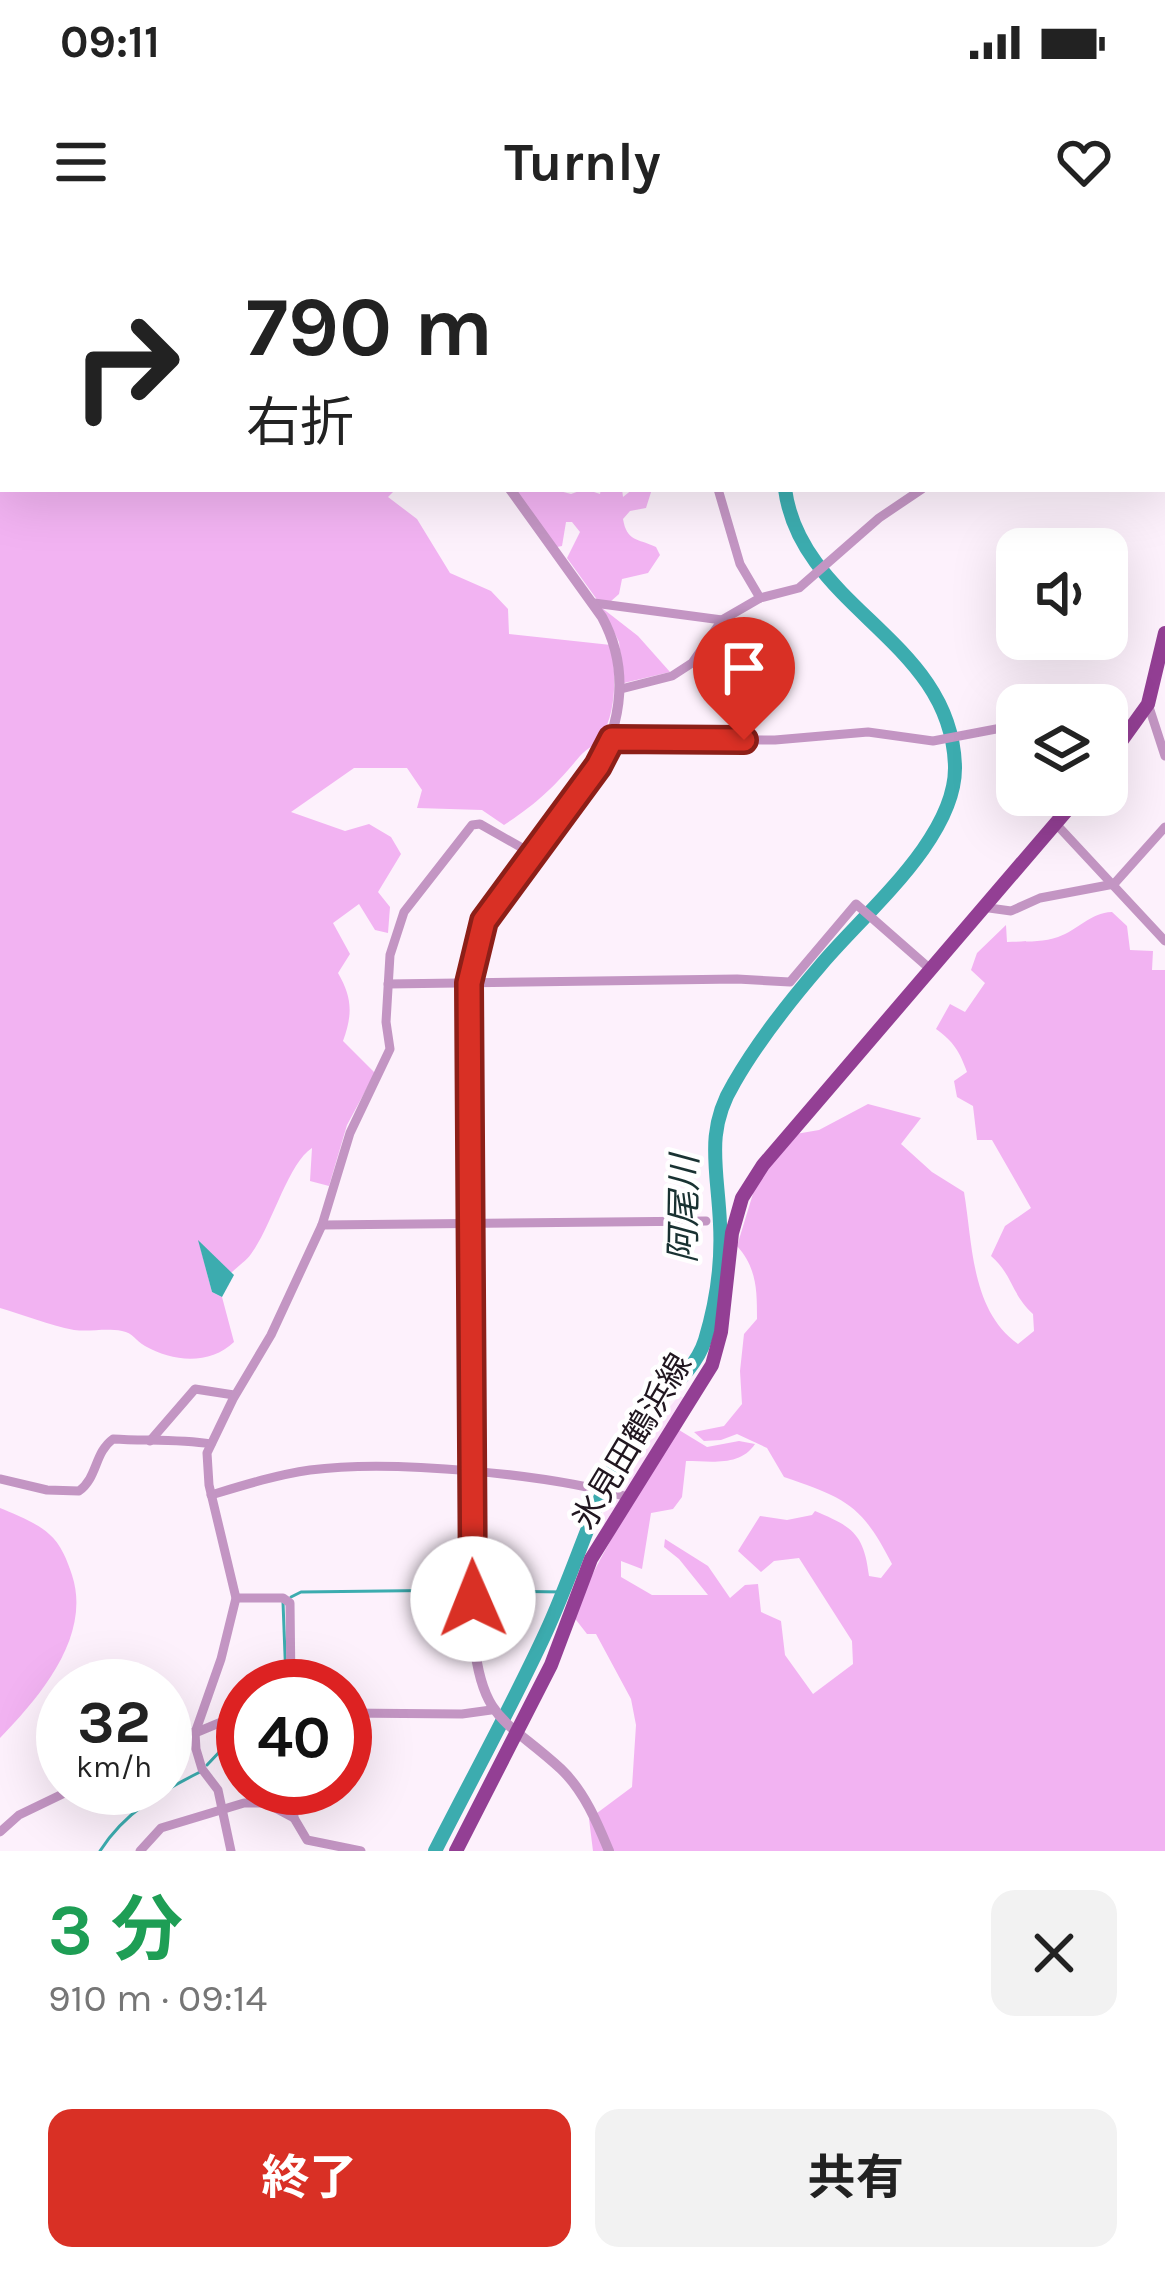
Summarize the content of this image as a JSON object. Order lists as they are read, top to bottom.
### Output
{
  "streets": {
    "main road": ["氷見田鶴浜線"]
  },
  "water": ["阿尾川"],
  "page": {
    "status": "09:11",
    "header": "Turnly",
    "turn": ["790 m", "右折"],
    "speed": "32 km/h",
    "limit": "40",
    "heading": ["3 分", "910 m · 09:14"],
    "buttons": ["終了", "共有"]
  }
}
